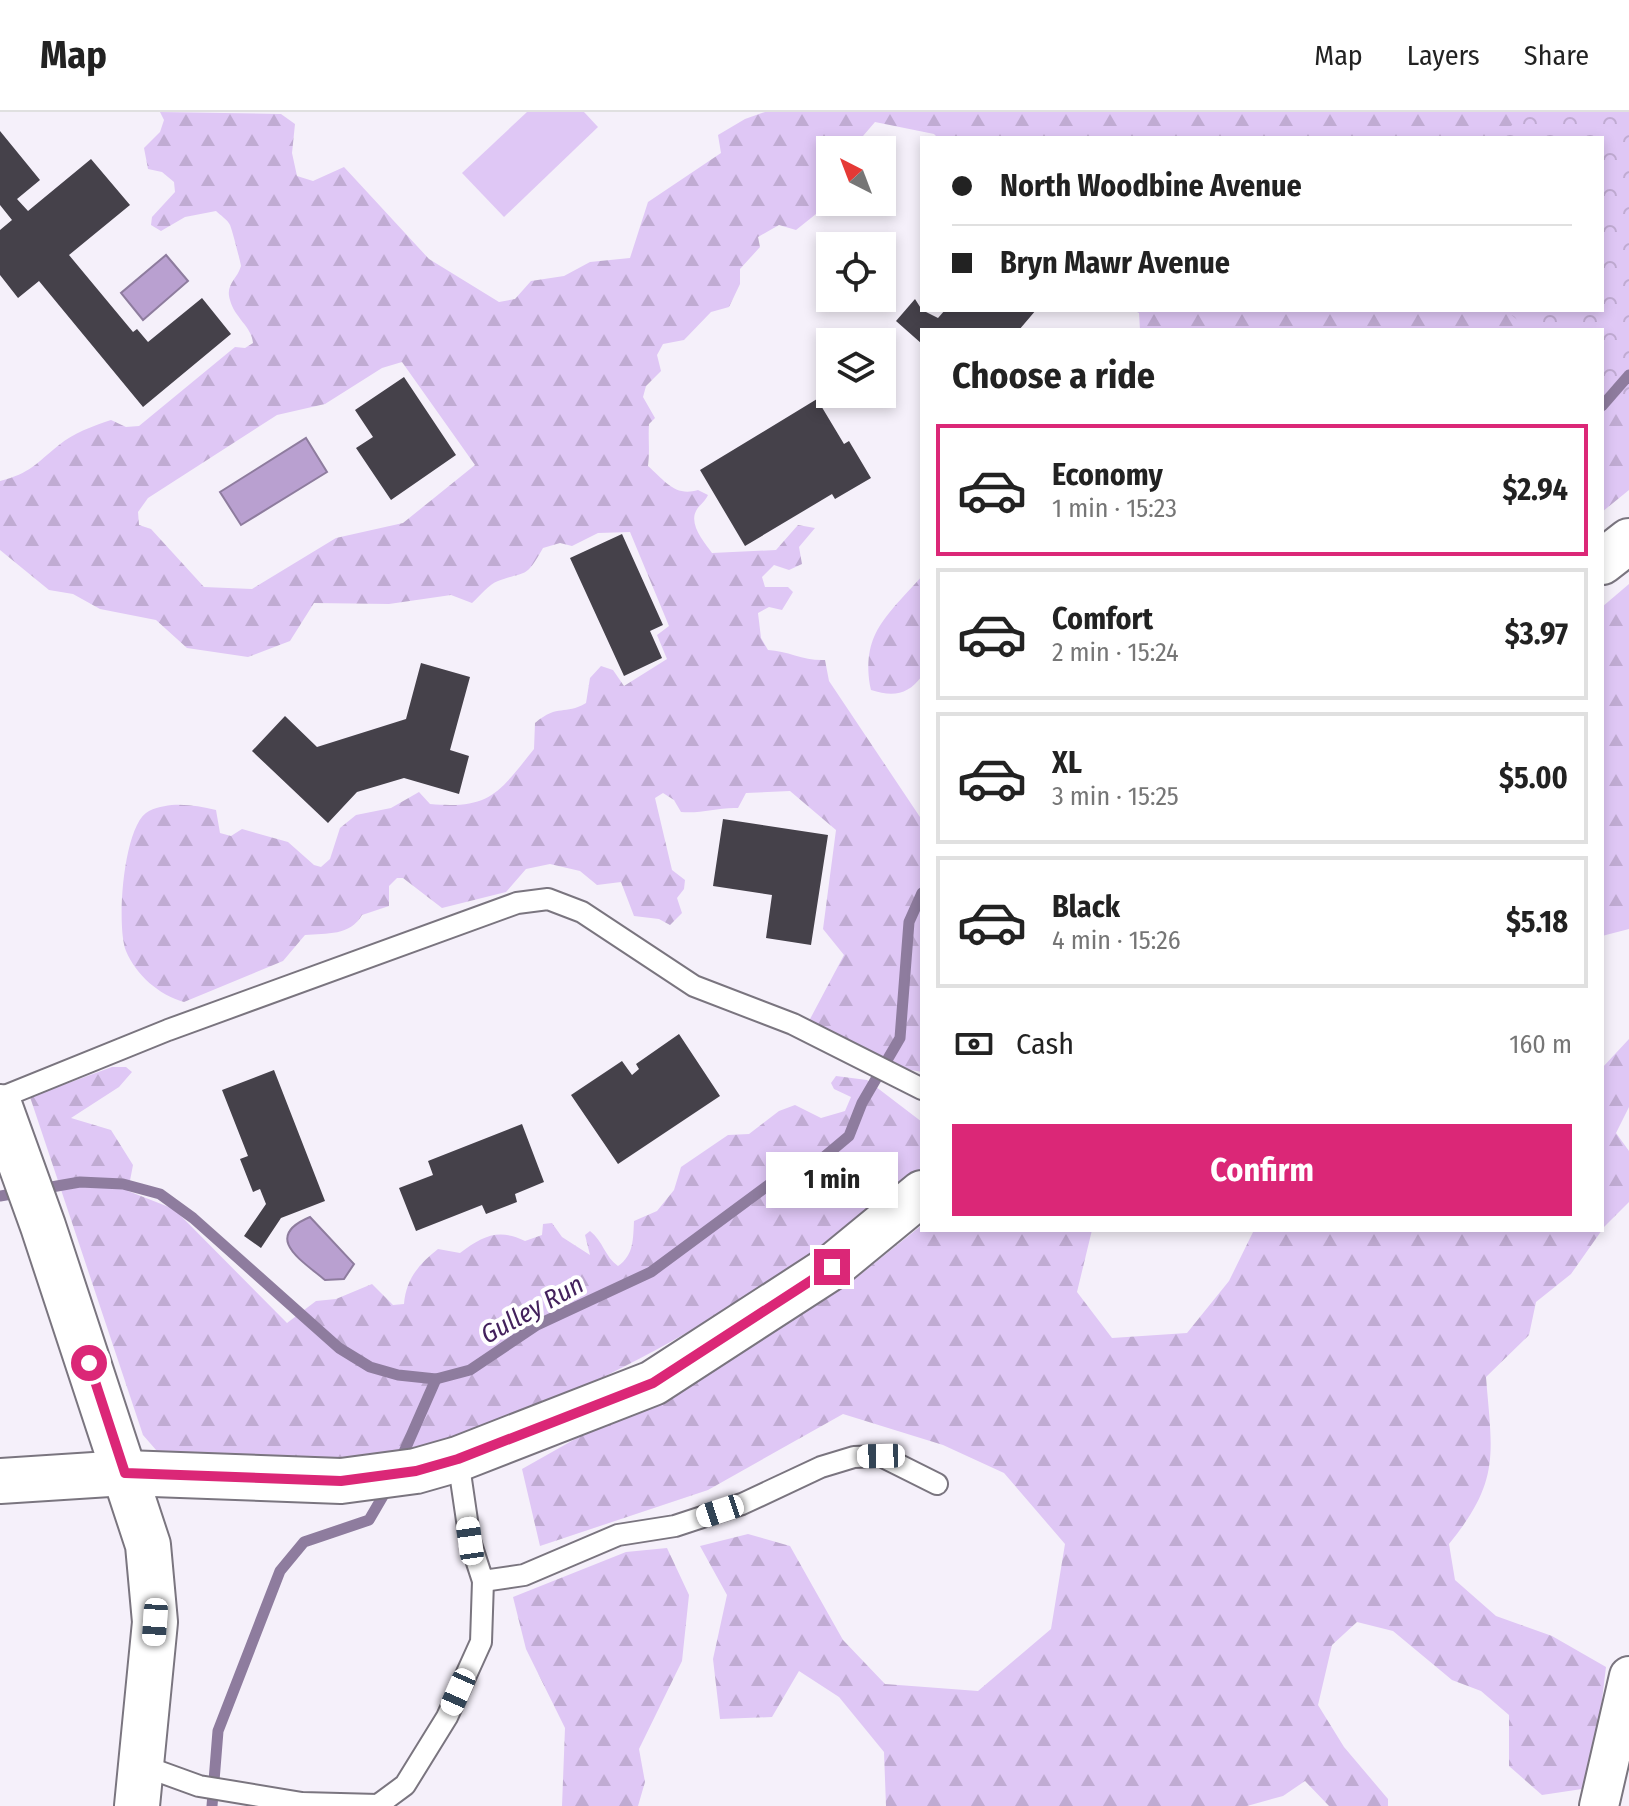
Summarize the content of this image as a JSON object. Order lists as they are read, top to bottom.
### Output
{
  "water": ["Gulley Run"],
  "north": "top left",
  "page": {
    "header": "Map",
    "nav": ["Map", "Layers", "Share"],
    "banner": ["North Woodbine Avenue", "Bryn Mawr Avenue"],
    "heading": "Choose a ride",
    "list": [
      {
        "name": "Economy",
        "note": "1 min · 15:23",
        "value": "$2.94"
      },
      {
        "name": "Comfort",
        "note": "2 min · 15:24",
        "value": "$3.97"
      },
      {
        "name": "XL",
        "note": "3 min · 15:25",
        "value": "$5.00"
      },
      {
        "name": "Black",
        "note": "4 min · 15:26",
        "value": "$5.18"
      }
    ],
    "pay": ["Cash", "160 m"],
    "buttons": "Confirm",
    "bubble": "1 min"
  }
}
